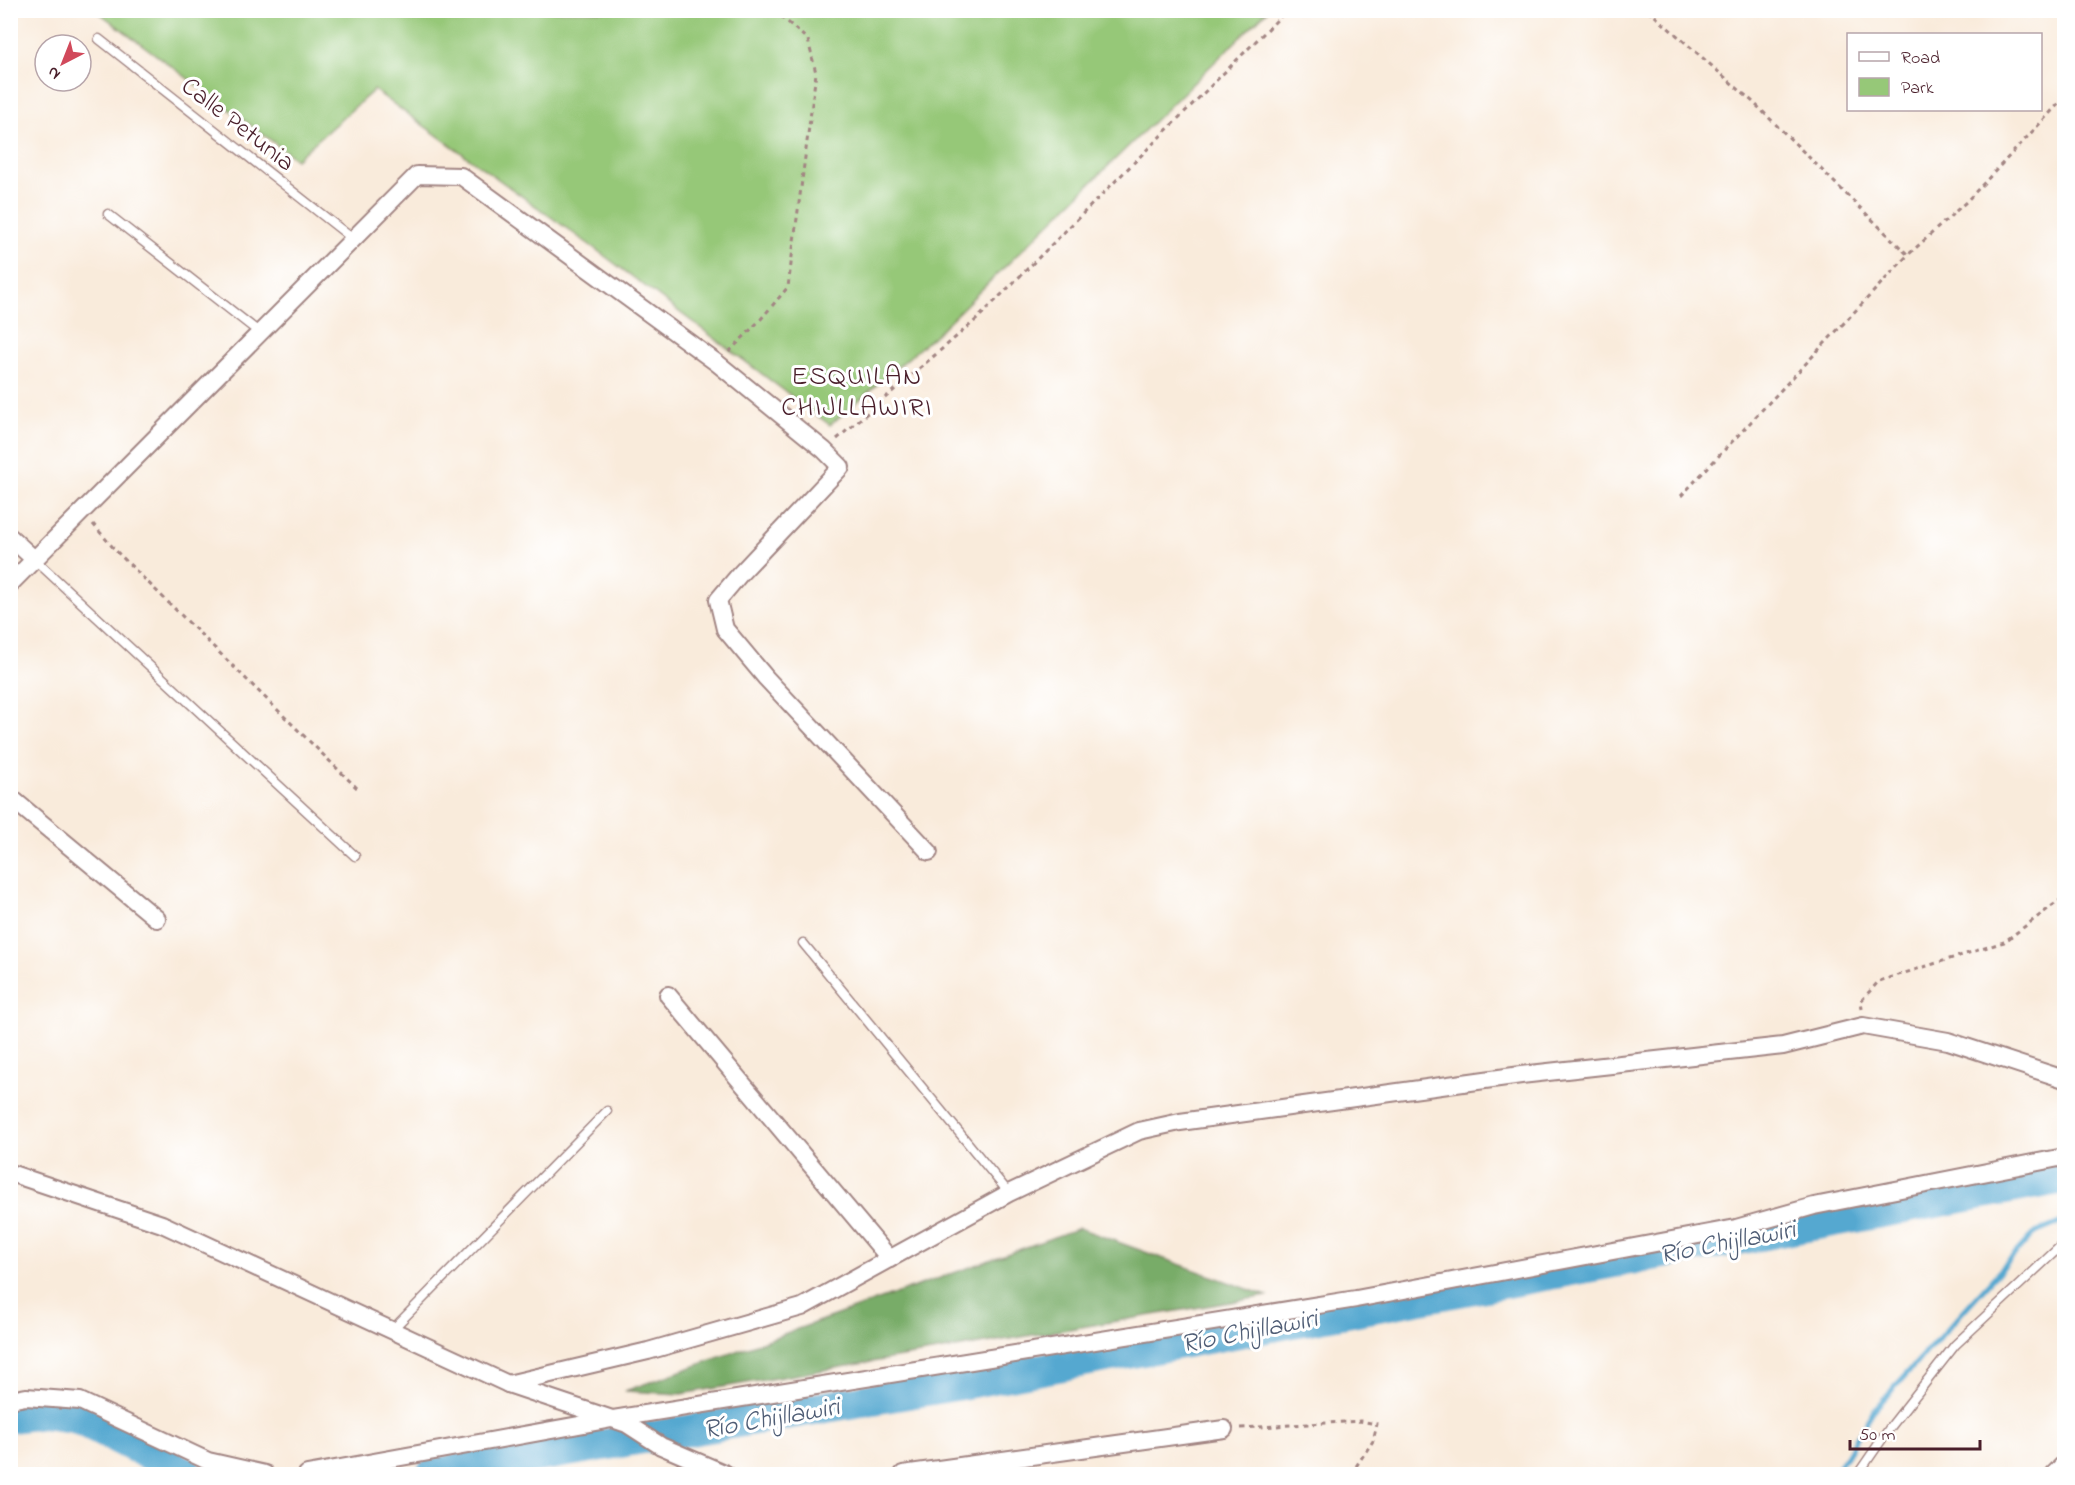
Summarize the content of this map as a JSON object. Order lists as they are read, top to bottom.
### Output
{
  "streets": {
    "lane": ["Calle Petunia"]
  },
  "districts": ["ESQUILAN CHIJLLAWIRI"],
  "water": ["Río Chijllawiri"],
  "legend": ["Road", "Park"],
  "scale_bar": "50 m",
  "north": "bottom left"
}
